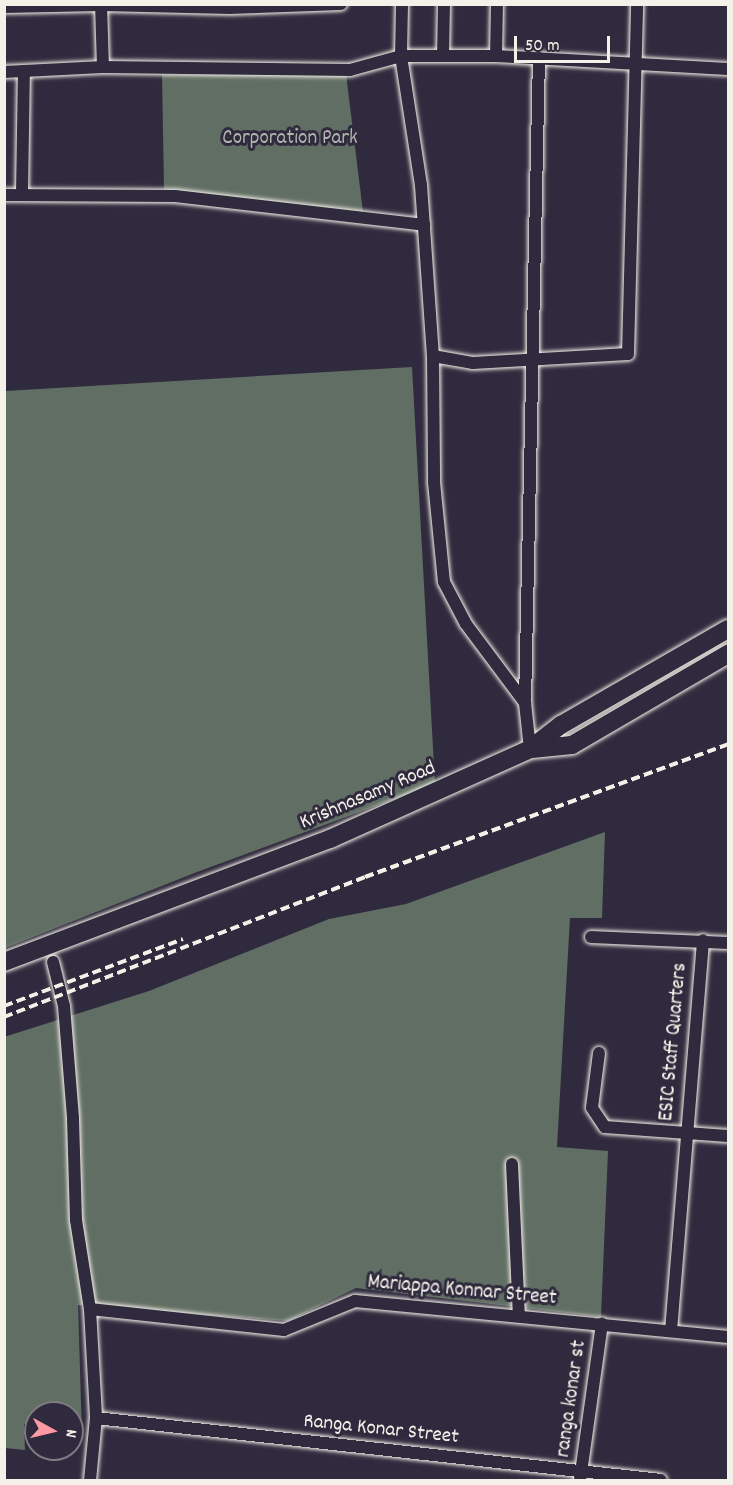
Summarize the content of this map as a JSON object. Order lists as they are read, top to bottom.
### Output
{
  "streets": {
    "main road": ["Krishnasamy Road"],
    "street": [
      "ESIC Staff Quarters",
      "Mariappa Konnar Street",
      "ranga konar st",
      "Ranga Konar Street"
    ]
  },
  "crossings": [
    ["Mariappa Konnar Street", "ranga konar st"],
    ["ranga konar st", "Ranga Konar Street"]
  ],
  "parks": ["Corporation Park"],
  "scale_bar": "50 m",
  "north": "right"
}
